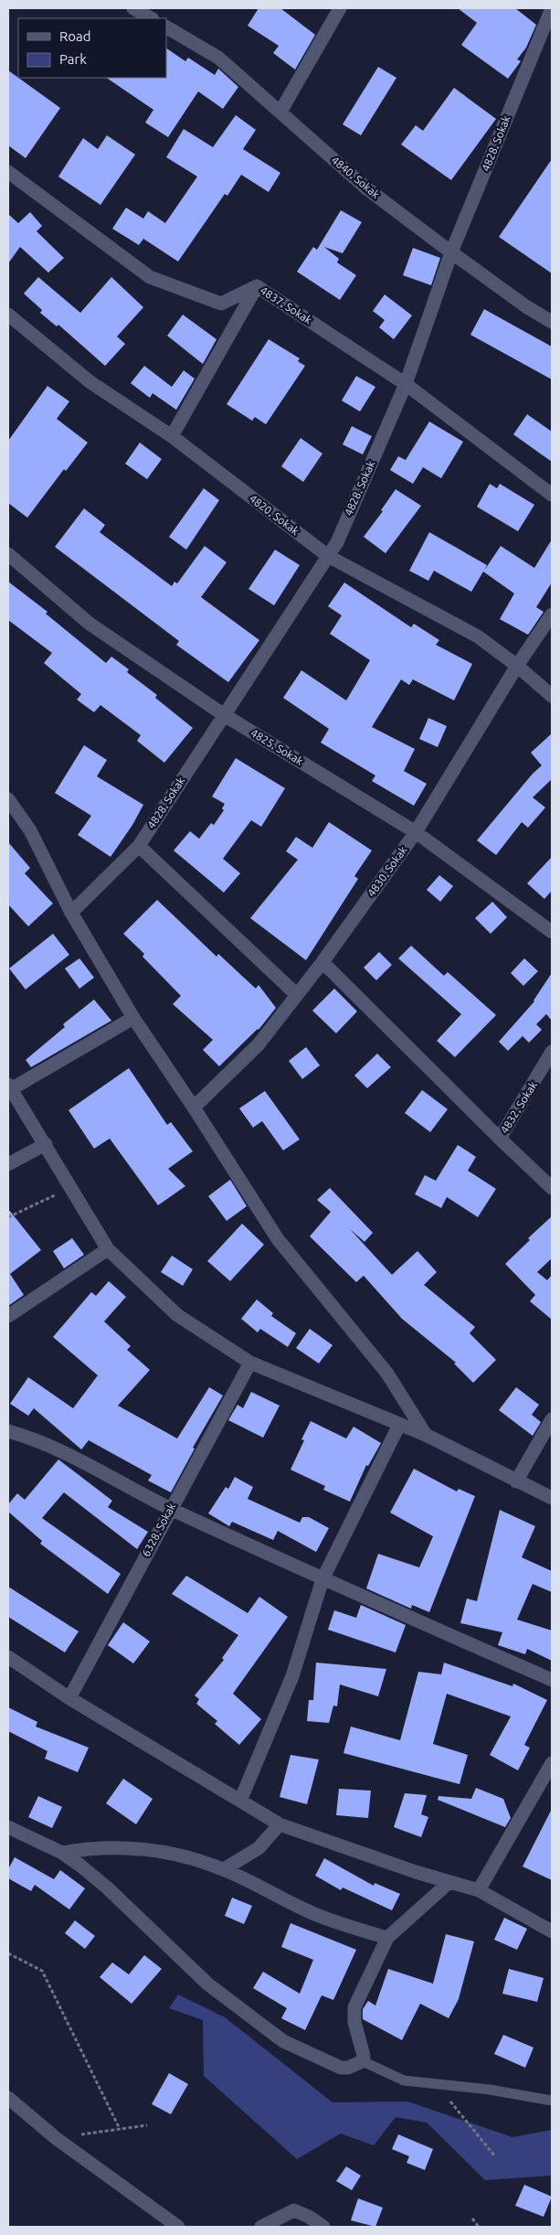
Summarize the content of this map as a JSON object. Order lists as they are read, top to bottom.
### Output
{
  "streets": {
    "street": [
      "4828. Sokak",
      "4840. Sokak",
      "4837. Sokak",
      "4820. Sokak",
      "4825. Sokak",
      "4830. Sokak",
      "4832. Sokak",
      "6328. Sokak"
    ]
  },
  "crossings": [
    ["4828. Sokak", "4840. Sokak"],
    ["4828. Sokak", "4837. Sokak"],
    ["4828. Sokak", "4820. Sokak"],
    ["4828. Sokak", "4825. Sokak"],
    ["4820. Sokak", "4830. Sokak"],
    ["4825. Sokak", "4830. Sokak"]
  ],
  "legend": ["Road", "Park"]
}
